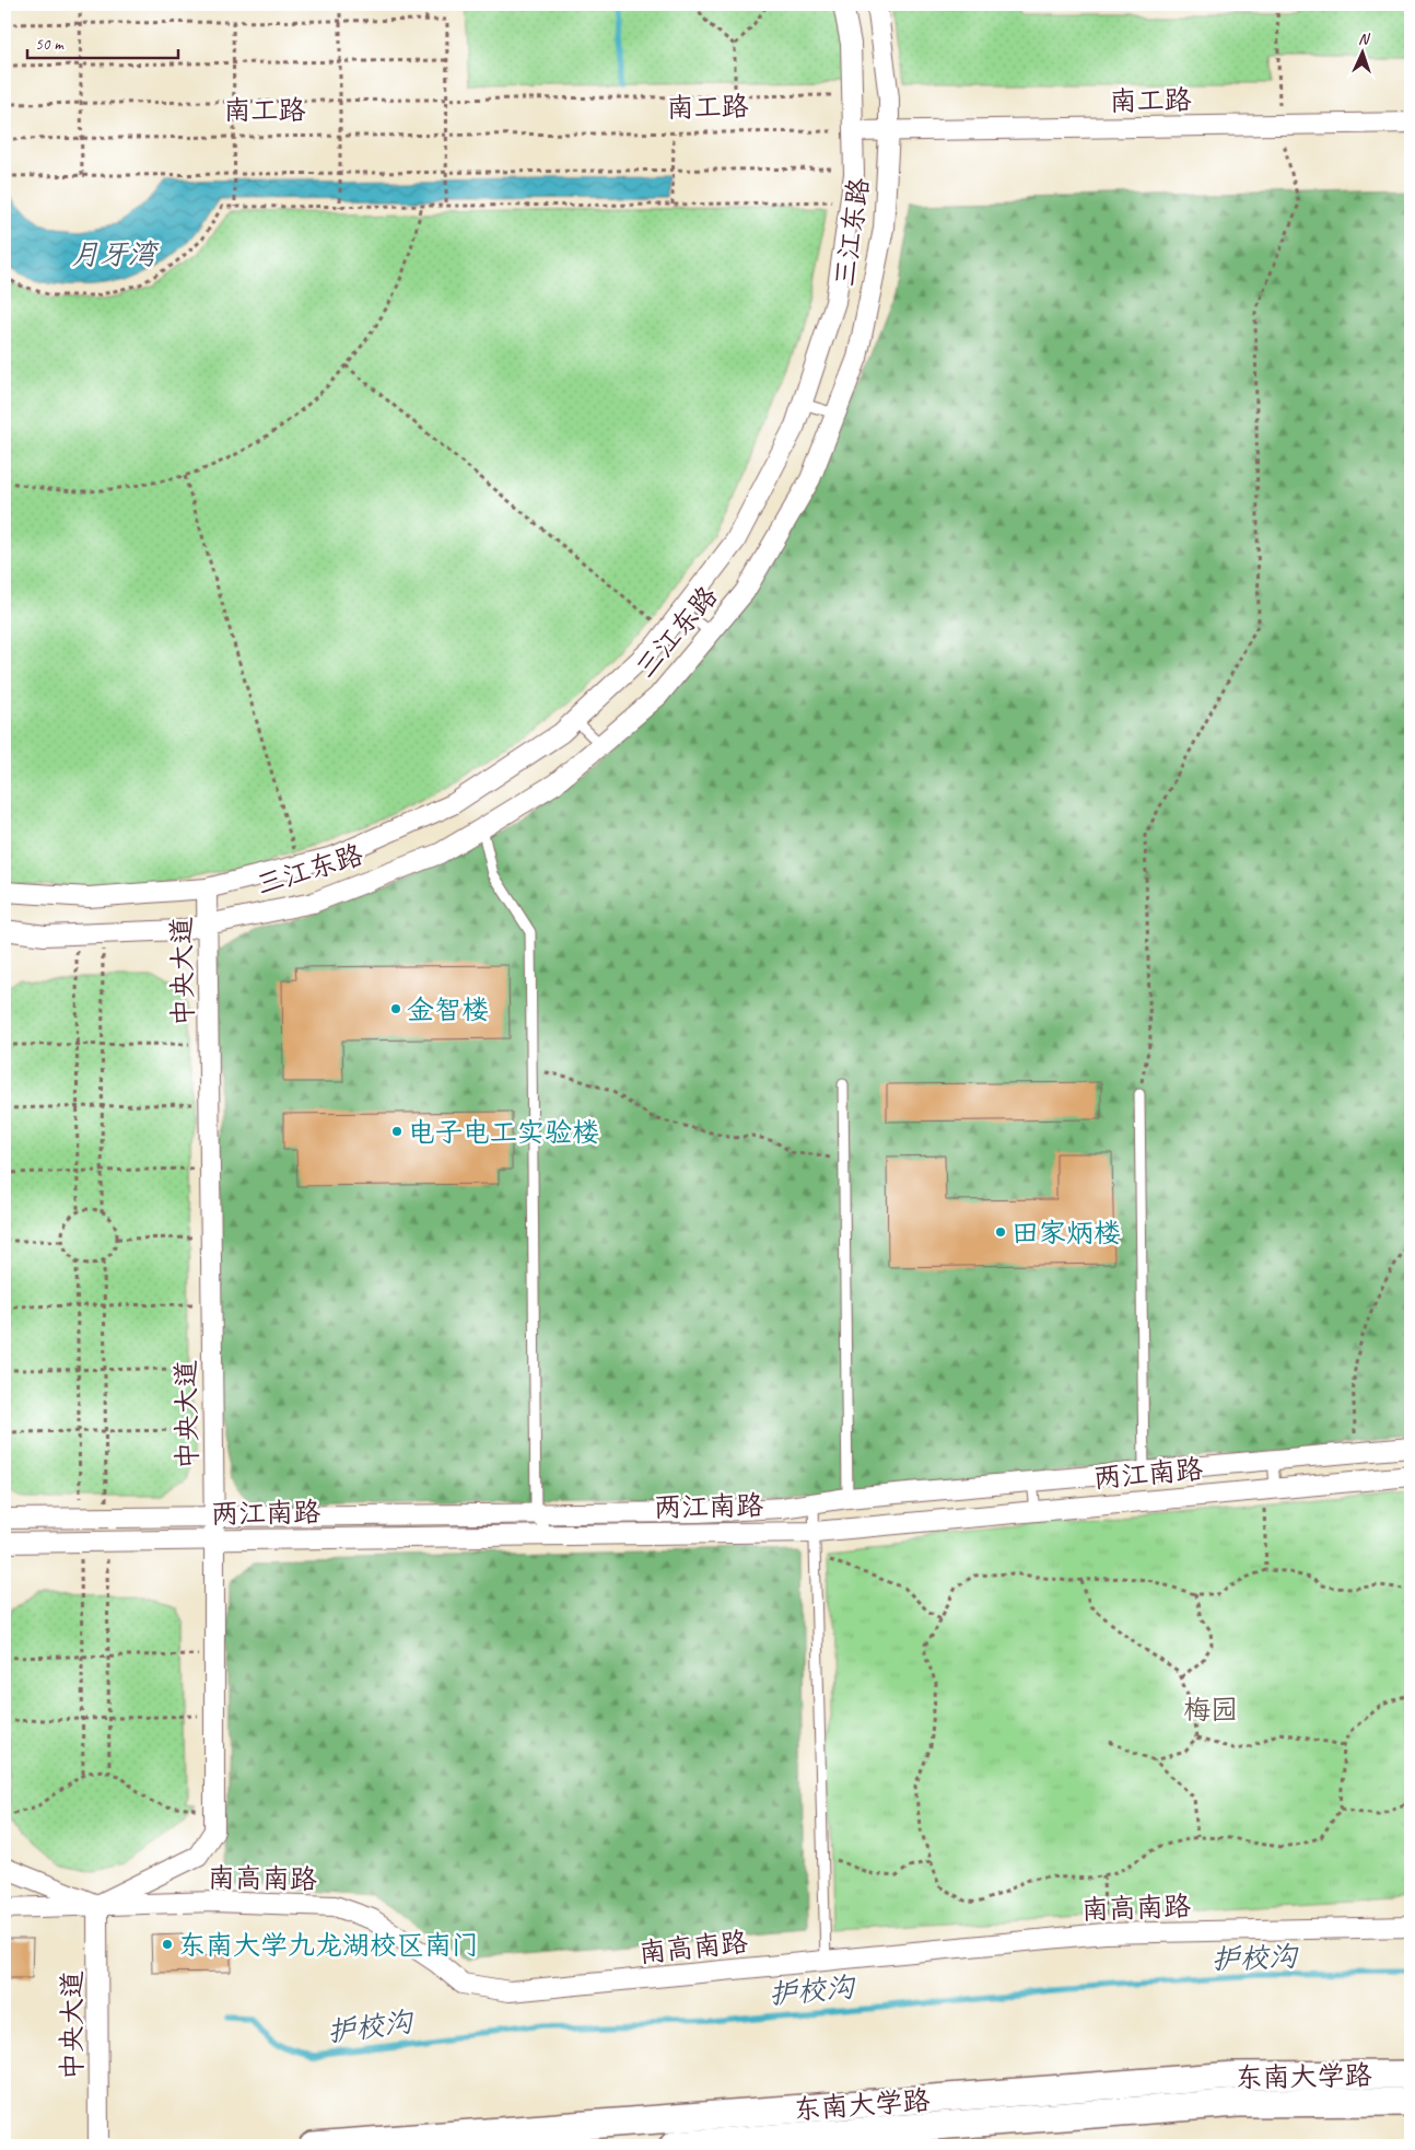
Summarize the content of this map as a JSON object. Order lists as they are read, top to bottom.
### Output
{
  "streets": {
    "main road": ["东南大学路"],
    "street": [
      "南工路",
      "三江东路",
      "中央大道",
      "两江南路",
      "南高南路"
    ]
  },
  "crossings": [
    ["南工路", "三江东路"],
    ["三江东路", "中央大道"],
    ["中央大道", "两江南路"],
    ["中央大道", "南高南路"]
  ],
  "water": ["月牙湾", "护校沟"],
  "parks": ["梅园"],
  "places": [
    "金智楼",
    "电子电工实验楼",
    "田家炳楼",
    "东南大学九龙湖校区南门"
  ],
  "scale_bar": "50 m",
  "north": "top"
}
